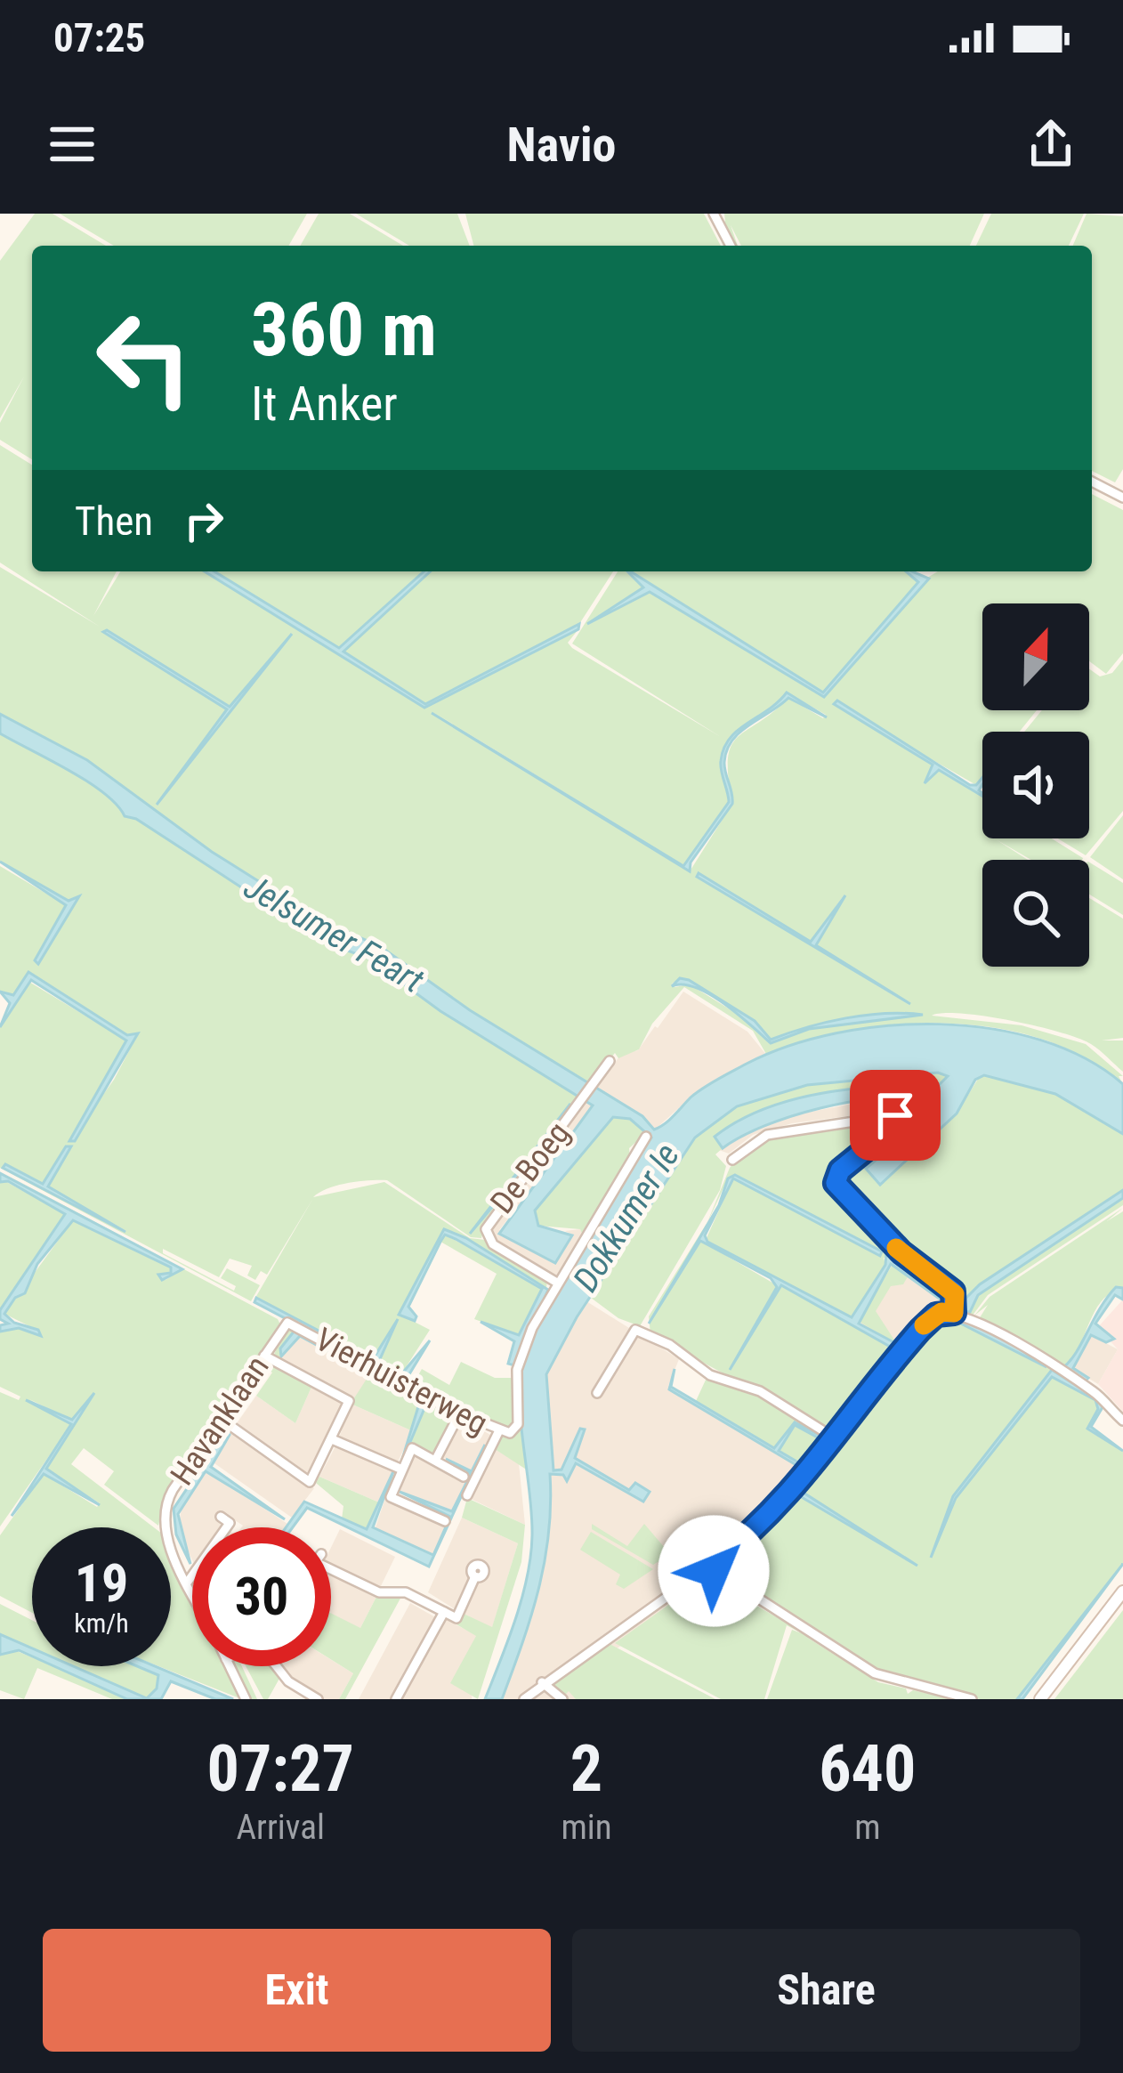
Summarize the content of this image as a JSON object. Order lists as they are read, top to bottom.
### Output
{
  "streets": {
    "street": ["De Boeg", "Vierhuisterweg", "Havanklaan"]
  },
  "crossings": [
    ["De Boeg", "Vierhuisterweg"],
    ["Vierhuisterweg", "Havanklaan"]
  ],
  "water": ["Jelsumer Feart", "Dokkumer Ie"],
  "north": "top",
  "page": {
    "status": "07:25",
    "header": "Navio",
    "turn": ["360 m", "It Anker"],
    "then": "Then",
    "speed": "19 km/h",
    "limit": "30",
    "eta": [
      "07:27",
      "Arrival",
      "2",
      "min",
      "640",
      "m"
    ],
    "buttons": ["Exit", "Share"]
  }
}
